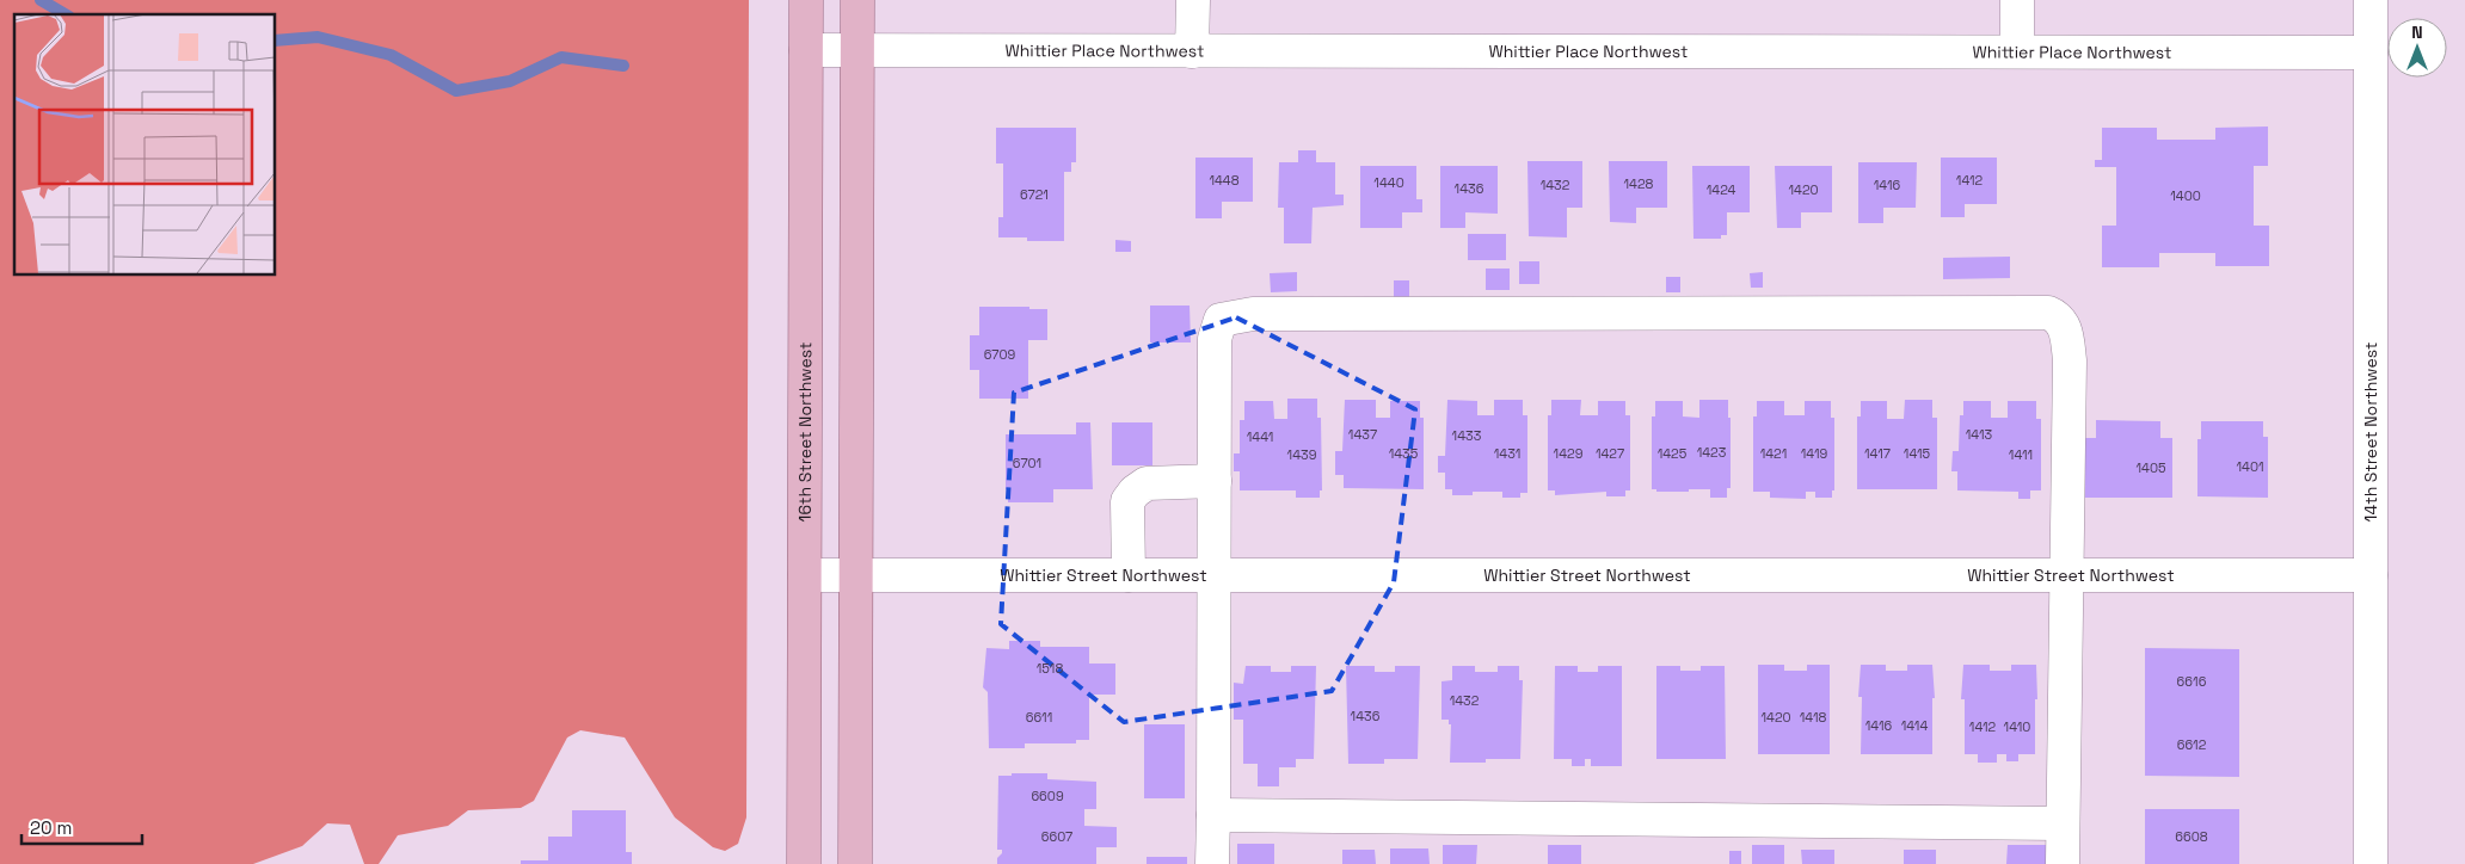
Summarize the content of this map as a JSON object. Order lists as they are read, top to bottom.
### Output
{
  "streets": {
    "main road": ["16th Street Northwest"],
    "street": ["Whittier Place Northwest", "14th Street Northwest", "Whittier Street Northwest"]
  },
  "crossings": [
    ["Whittier Place Northwest", "16th Street Northwest"],
    ["Whittier Place Northwest", "14th Street Northwest"],
    ["16th Street Northwest", "Whittier Street Northwest"],
    ["14th Street Northwest", "Whittier Street Northwest"]
  ],
  "house_numbers": [
    "1448",
    "1412",
    "1440",
    "1428",
    "1432",
    "1416",
    "1436",
    "1424",
    "1420",
    "6721",
    "1400",
    "6709",
    "1437",
    "1413",
    "1433",
    "1441",
    "1423",
    "1435",
    "1431",
    "1429",
    "1427",
    "1425",
    "1421",
    "1419",
    "1417",
    "1415",
    "1439",
    "1411",
    "6701",
    "1401",
    "1405",
    "1518",
    "6616",
    "1432",
    "1436",
    "6611",
    "1420",
    "1418",
    "1416",
    "1414",
    "1412",
    "1410",
    "6612",
    "6609",
    "6607",
    "6608"
  ],
  "scale_bar": "20 m",
  "north": "top"
}
